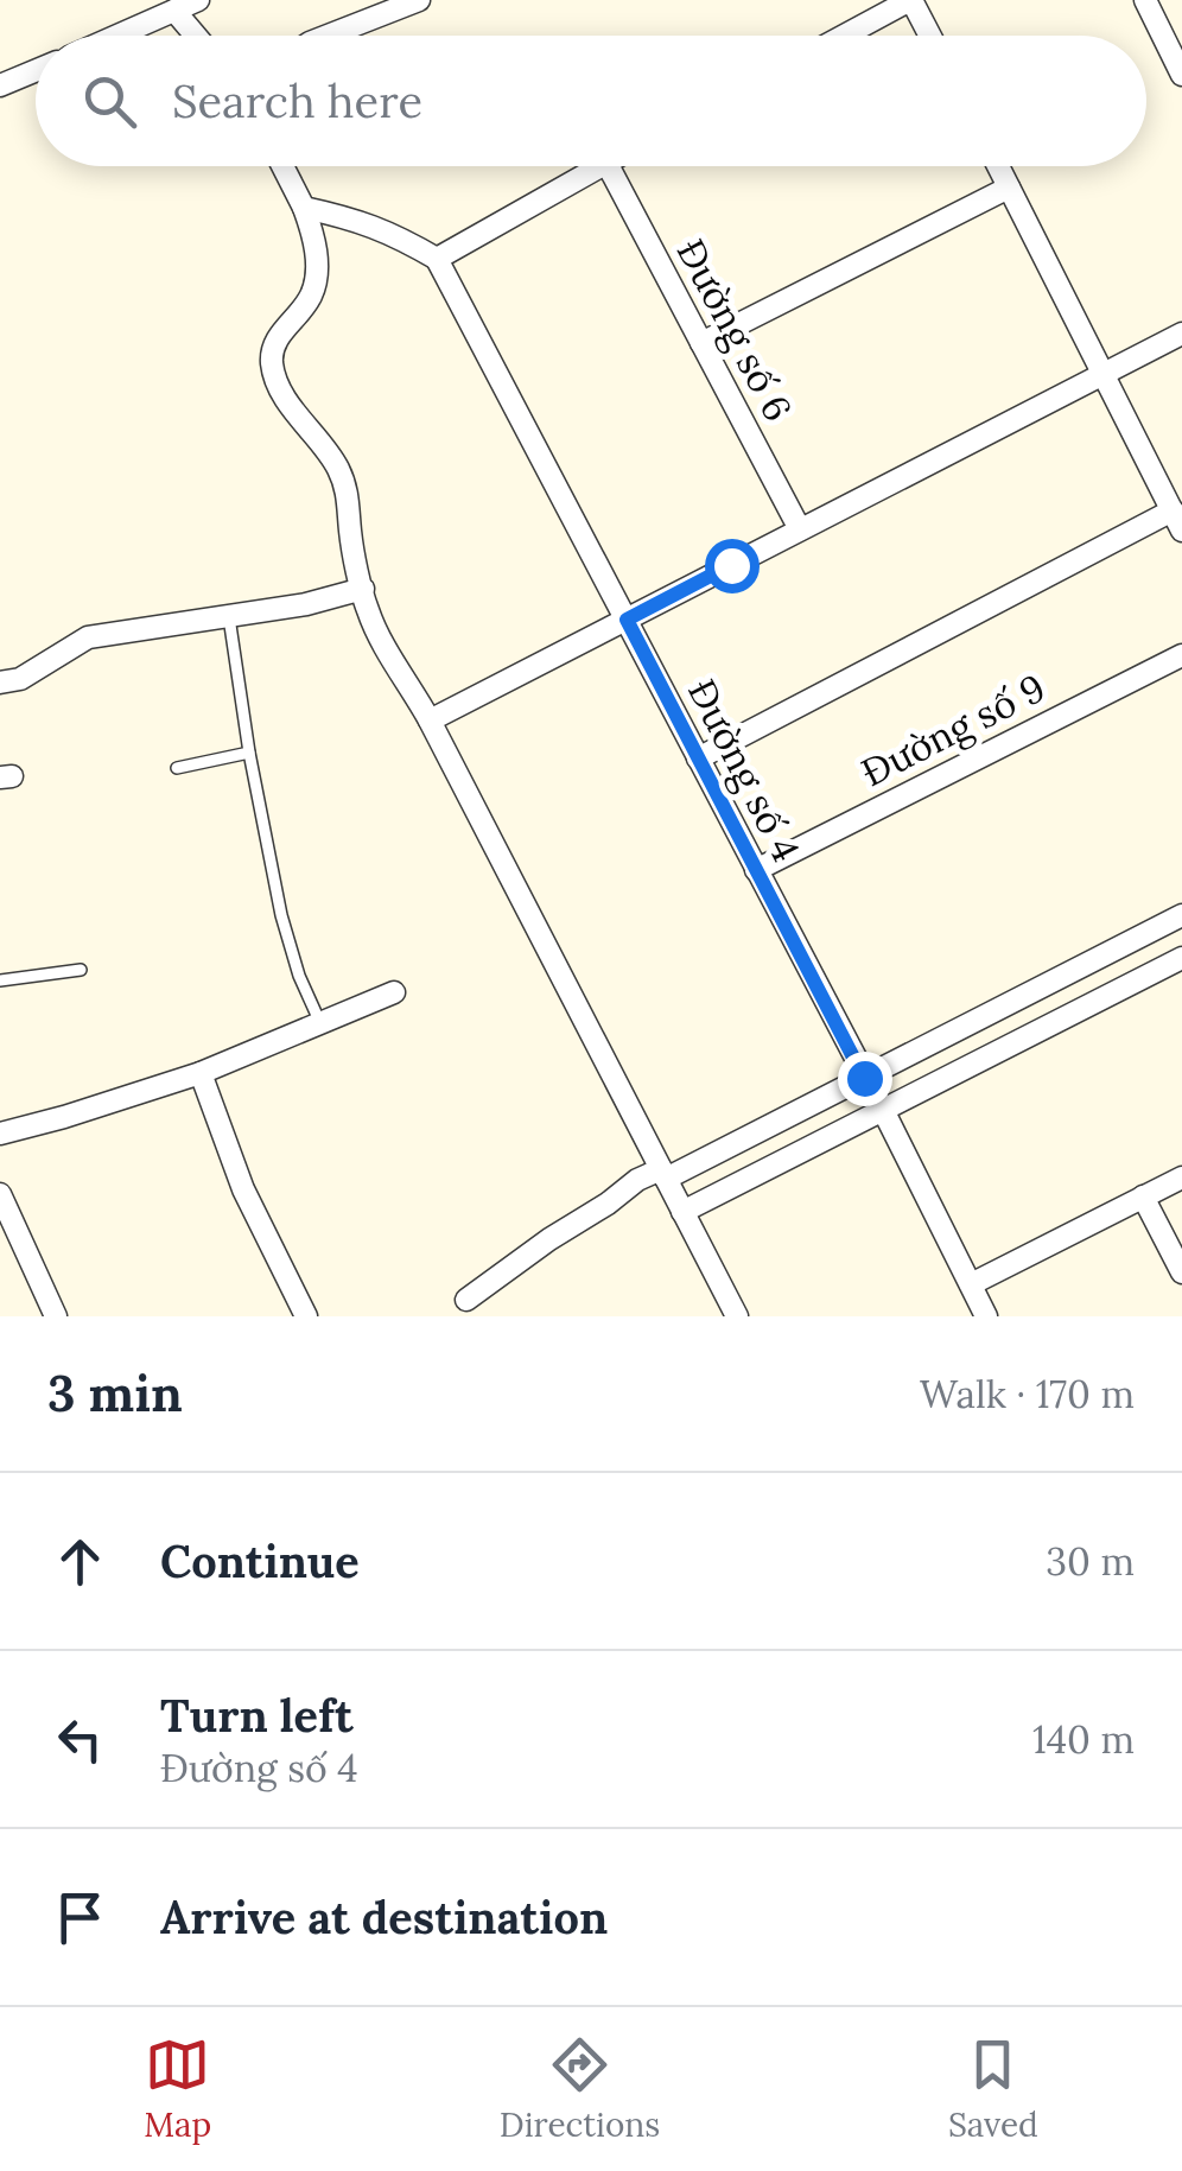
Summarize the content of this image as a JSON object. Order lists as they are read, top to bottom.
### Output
{
  "streets": {
    "street": ["Đường số 6", "Đường số 9", "Đường số 4"]
  },
  "crossings": [
    ["Đường số 9", "Đường số 4"]
  ],
  "page": {
    "search": "Search here",
    "heading": ["3 min", "Walk · 170 m"],
    "list": [
      ["Continue", "30 m"],
      ["Turn left", "Đường số 4", "140 m"],
      "Arrive at destination"
    ],
    "nav": ["Map", "Directions", "Saved"]
  }
}
